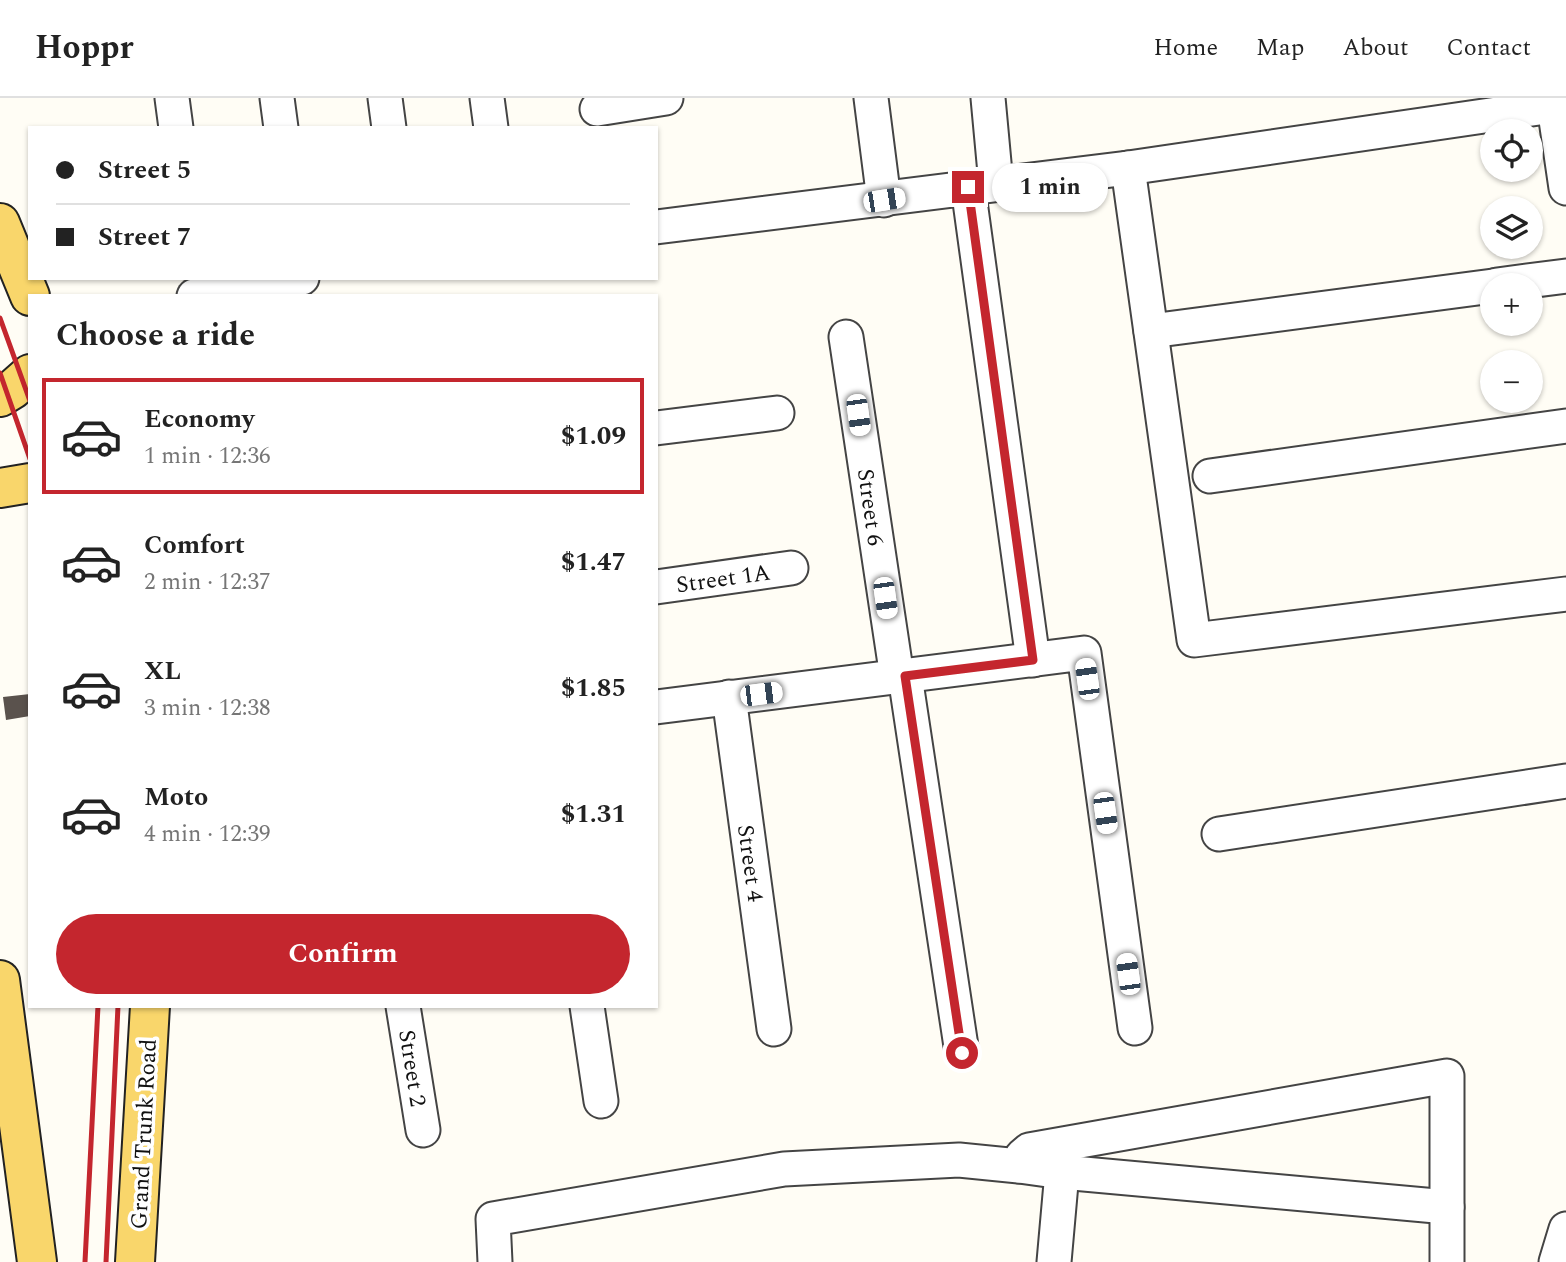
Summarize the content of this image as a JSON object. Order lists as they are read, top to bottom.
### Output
{
  "streets": {
    "main road": ["Grand Trunk Road"],
    "street": [
      "Street 6",
      "Street 1A",
      "Street 4",
      "Street 2"
    ]
  },
  "page": {
    "header": "Hoppr",
    "nav": [
      "Home",
      "Map",
      "About",
      "Contact"
    ],
    "map_buttons": ["+", "−"],
    "banner": ["Street 5", "Street 7"],
    "bubble": "1 min",
    "heading": "Choose a ride",
    "list": [
      {
        "name": "Economy",
        "note": "1 min · 12:36",
        "value": "$1.09"
      },
      {
        "name": "Comfort",
        "note": "2 min · 12:37",
        "value": "$1.47"
      },
      {
        "name": "XL",
        "note": "3 min · 12:38",
        "value": "$1.85"
      },
      {
        "name": "Moto",
        "note": "4 min · 12:39",
        "value": "$1.31"
      }
    ],
    "buttons": "Confirm"
  }
}
